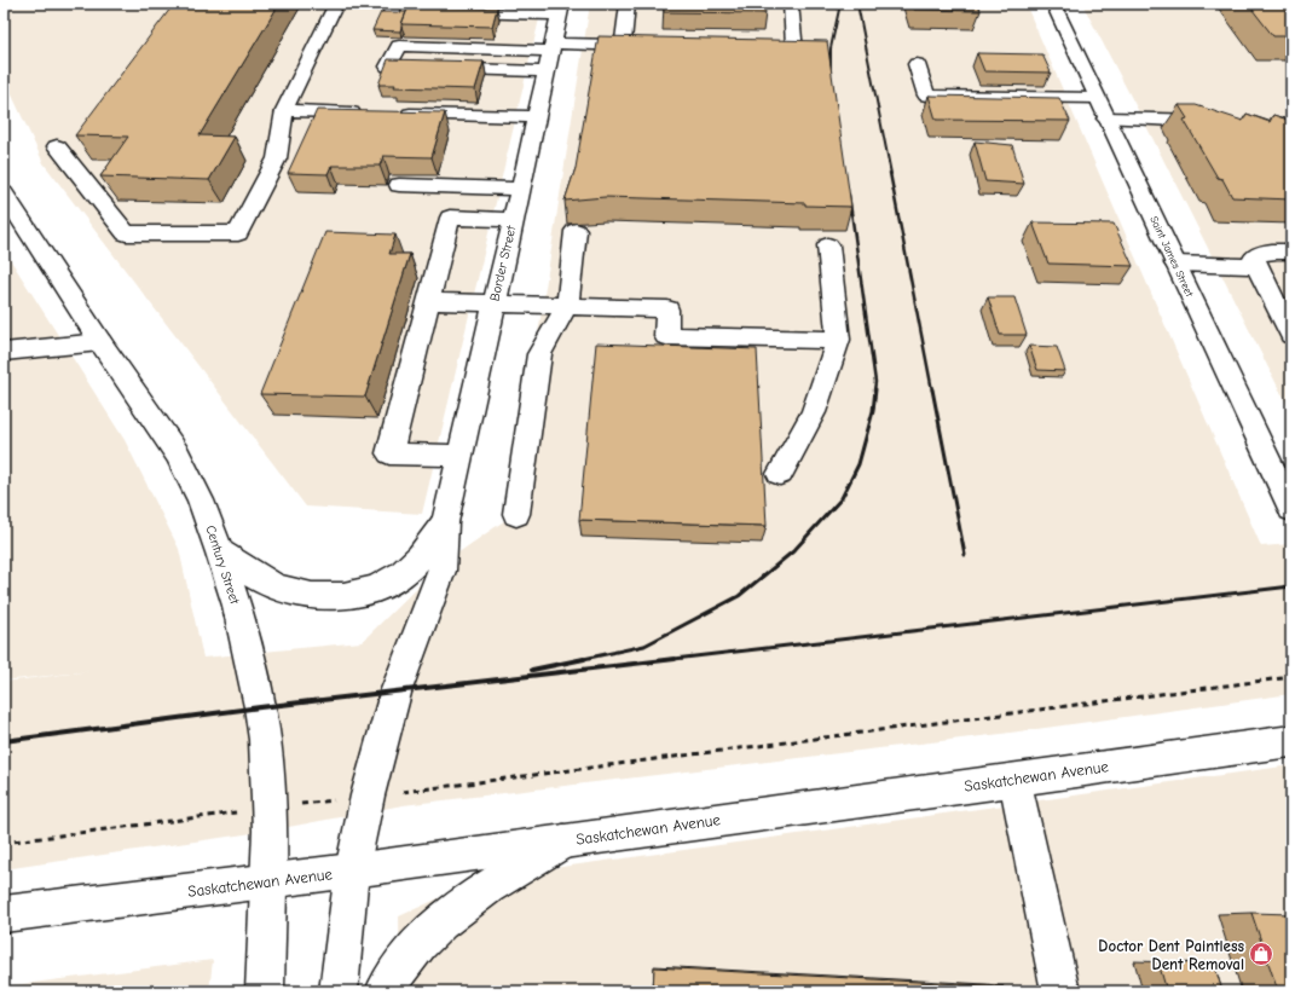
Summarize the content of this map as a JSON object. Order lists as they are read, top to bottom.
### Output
{
  "streets": {
    "main road": [
      "Saint James Street",
      "Border Street",
      "Century Street",
      "Saskatchewan Avenue"
    ]
  },
  "crossings": [
    ["Border Street", "Saskatchewan Avenue"],
    ["Century Street", "Saskatchewan Avenue"]
  ],
  "places": {
    "shop": ["Doctor Dent Paintless Dent Removal"]
  }
}
